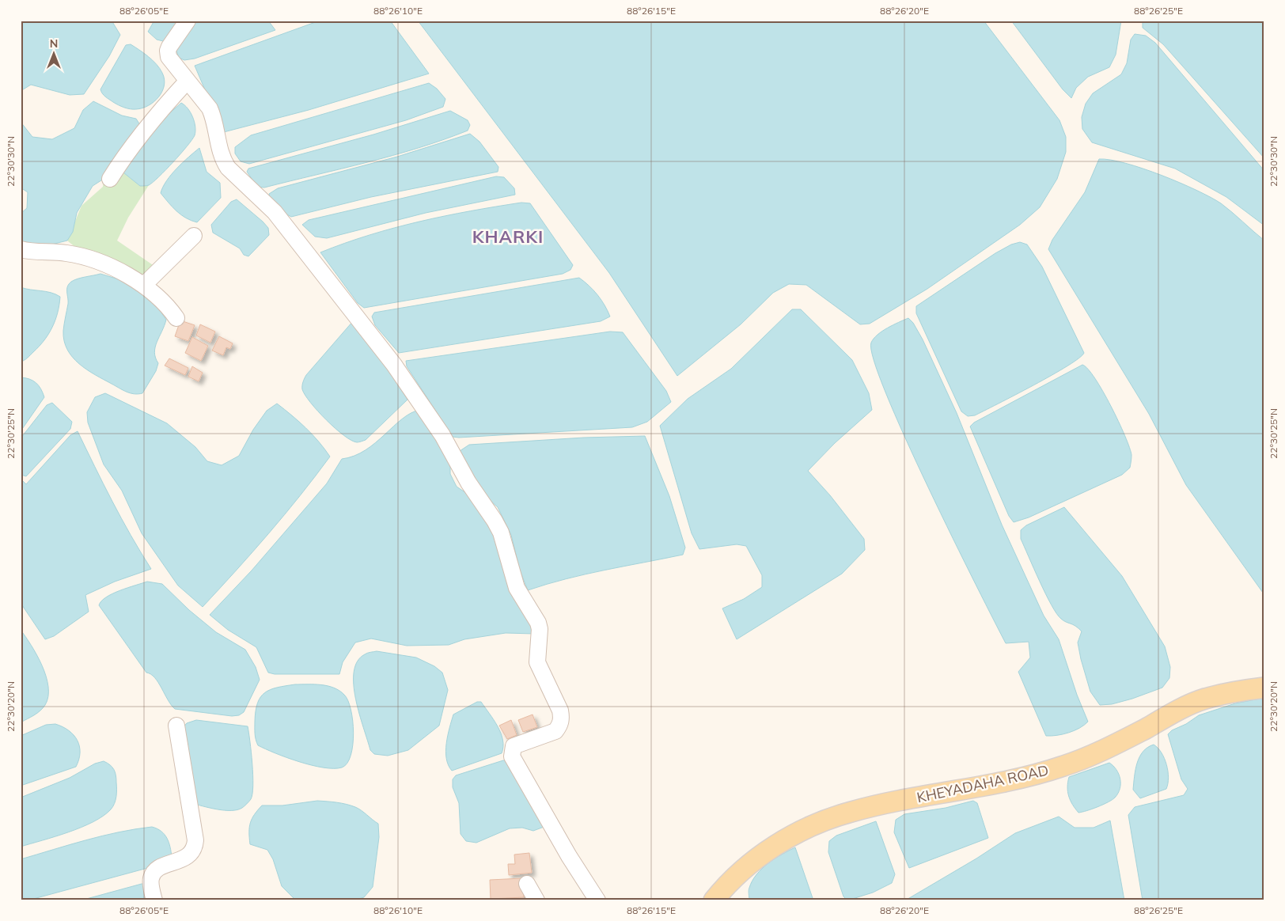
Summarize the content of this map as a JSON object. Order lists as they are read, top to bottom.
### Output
{
  "streets": {
    "main road": ["KHEYADAHA ROAD"]
  },
  "districts": ["KHARKI"],
  "north": "top",
  "coordinates": [
    "88°26'05\"E",
    "88°26'10\"E",
    "88°26'15\"E",
    "88°26'20\"E",
    "88°26'25\"E",
    "22°30'30\"N",
    "22°30'25\"N",
    "22°30'20\"N"
  ]
}
